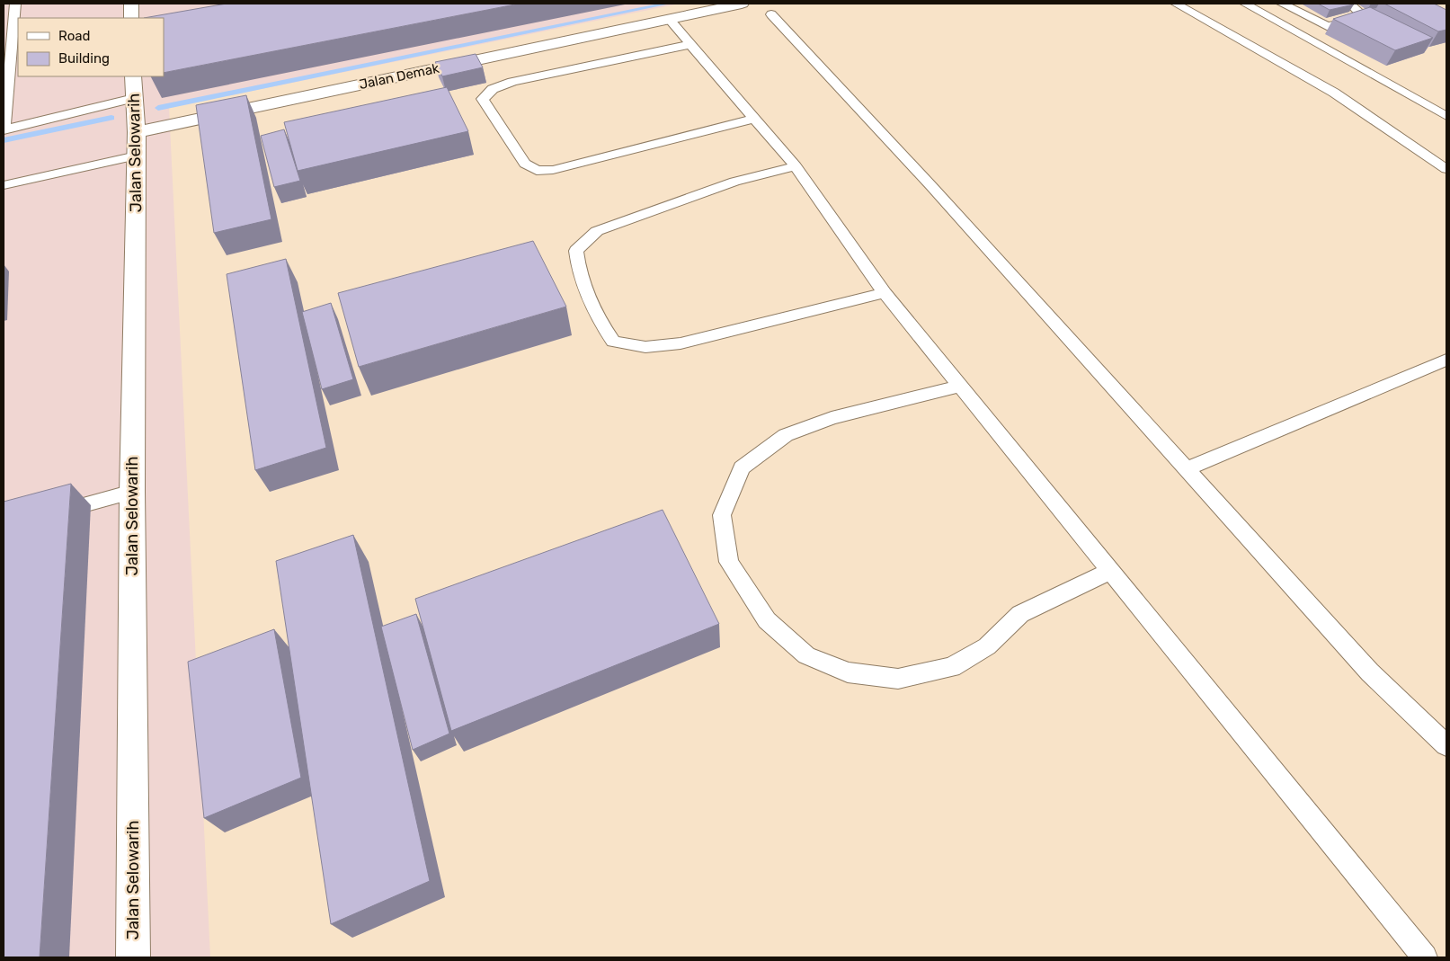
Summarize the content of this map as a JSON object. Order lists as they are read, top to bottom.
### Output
{
  "streets": {
    "main road": ["Jalan Demak", "Jalan Selowarih"]
  },
  "crossings": [
    ["Jalan Demak", "Jalan Selowarih"]
  ],
  "legend": ["Road", "Building"]
}
